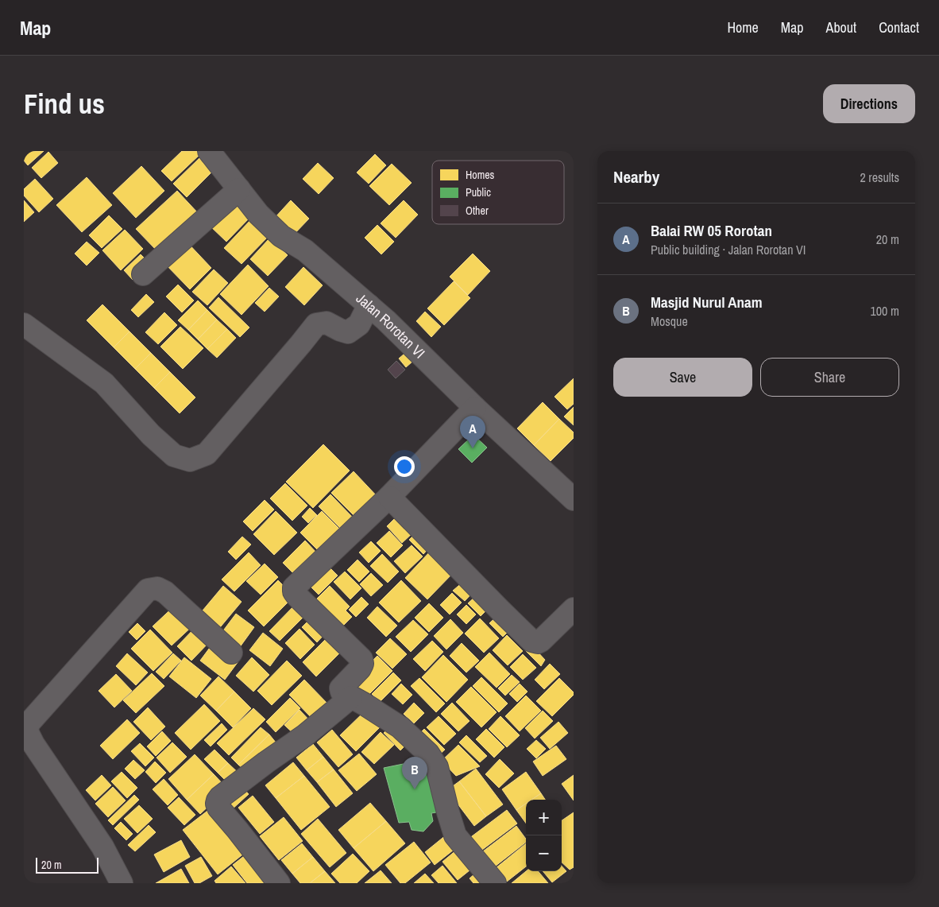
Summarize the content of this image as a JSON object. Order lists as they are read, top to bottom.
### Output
{
  "streets": {
    "street": ["Jalan Rorotan VI"]
  },
  "legend": ["Homes", "Public", "Other"],
  "scale_bar": "20 m",
  "page": {
    "header": "Map",
    "nav": [
      "Home",
      "Map",
      "About",
      "Contact"
    ],
    "buttons": [
      "Directions",
      ["Save", "Share"]
    ],
    "title": "Find us",
    "heading": ["Nearby", "2 results"],
    "list": [
      {
        "mark": "A",
        "name": "Balai RW 05 Rorotan",
        "note": "Public building · Jalan Rorotan VI",
        "value": "20 m"
      },
      {
        "mark": "B",
        "name": "Masjid Nurul Anam",
        "note": "Mosque",
        "value": "100 m"
      }
    ],
    "pins": ["A", "B"],
    "map_buttons": ["+", "−"],
    "scale": "20 m"
  }
}
